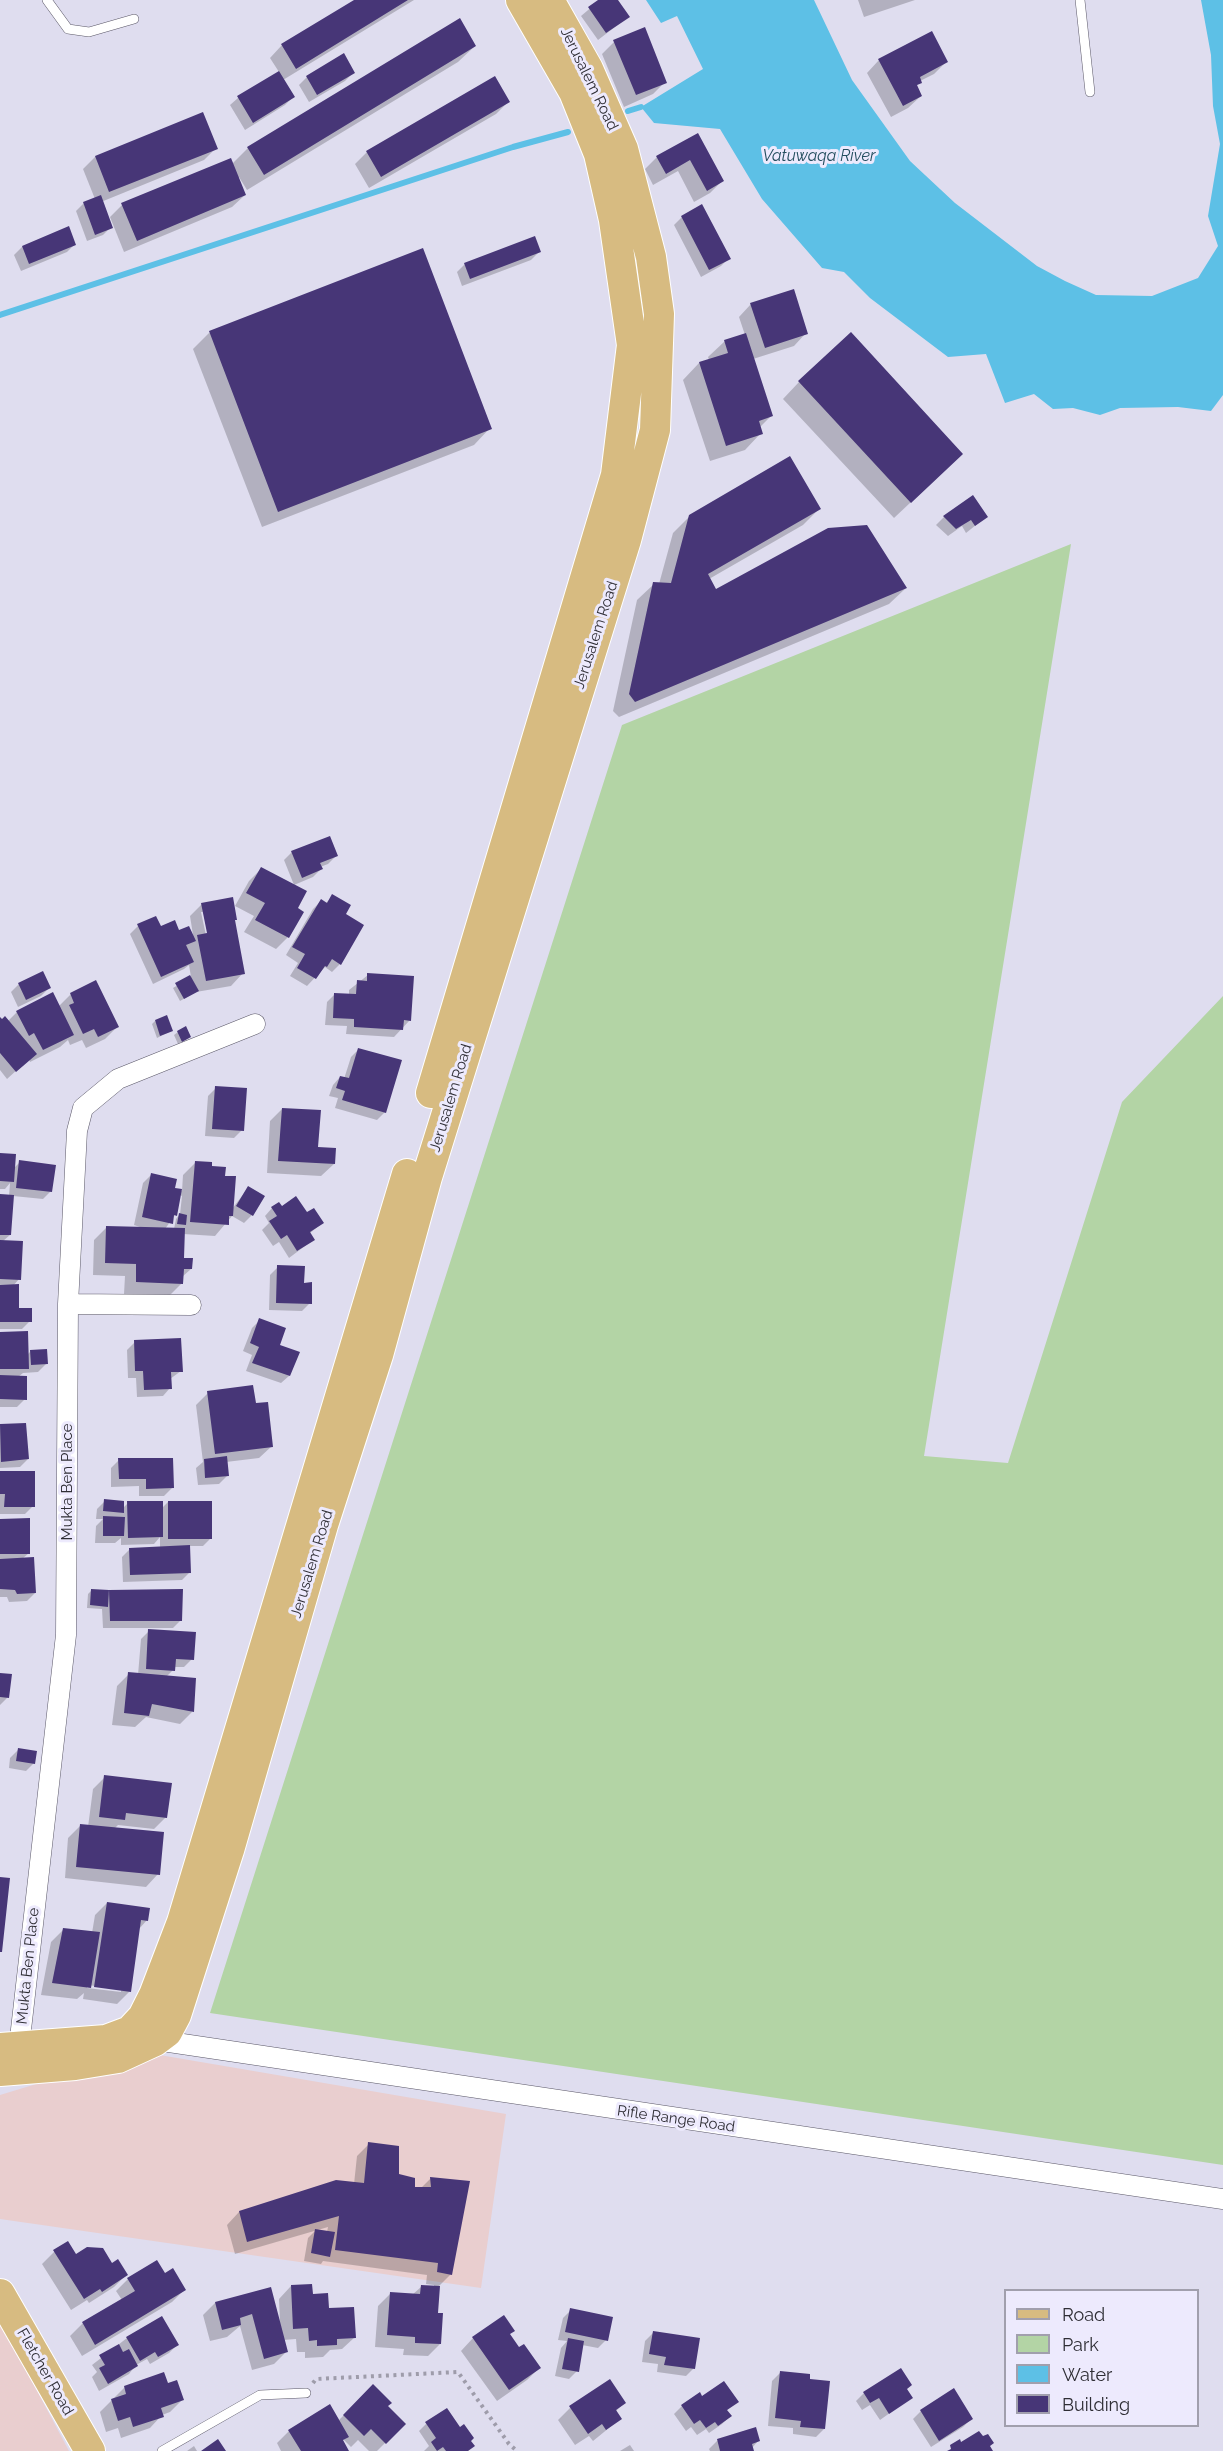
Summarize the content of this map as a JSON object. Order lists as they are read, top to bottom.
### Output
{
  "streets": {
    "main road": ["Jerusalem Road", "Fletcher Road"],
    "street": ["Mukta Ben Place", "Rifle Range Road"]
  },
  "crossings": [
    ["Jerusalem Road", "Rifle Range Road"]
  ],
  "water": ["Vatuwaqa River"],
  "legend": [
    "Road",
    "Park",
    "Water",
    "Building"
  ]
}
